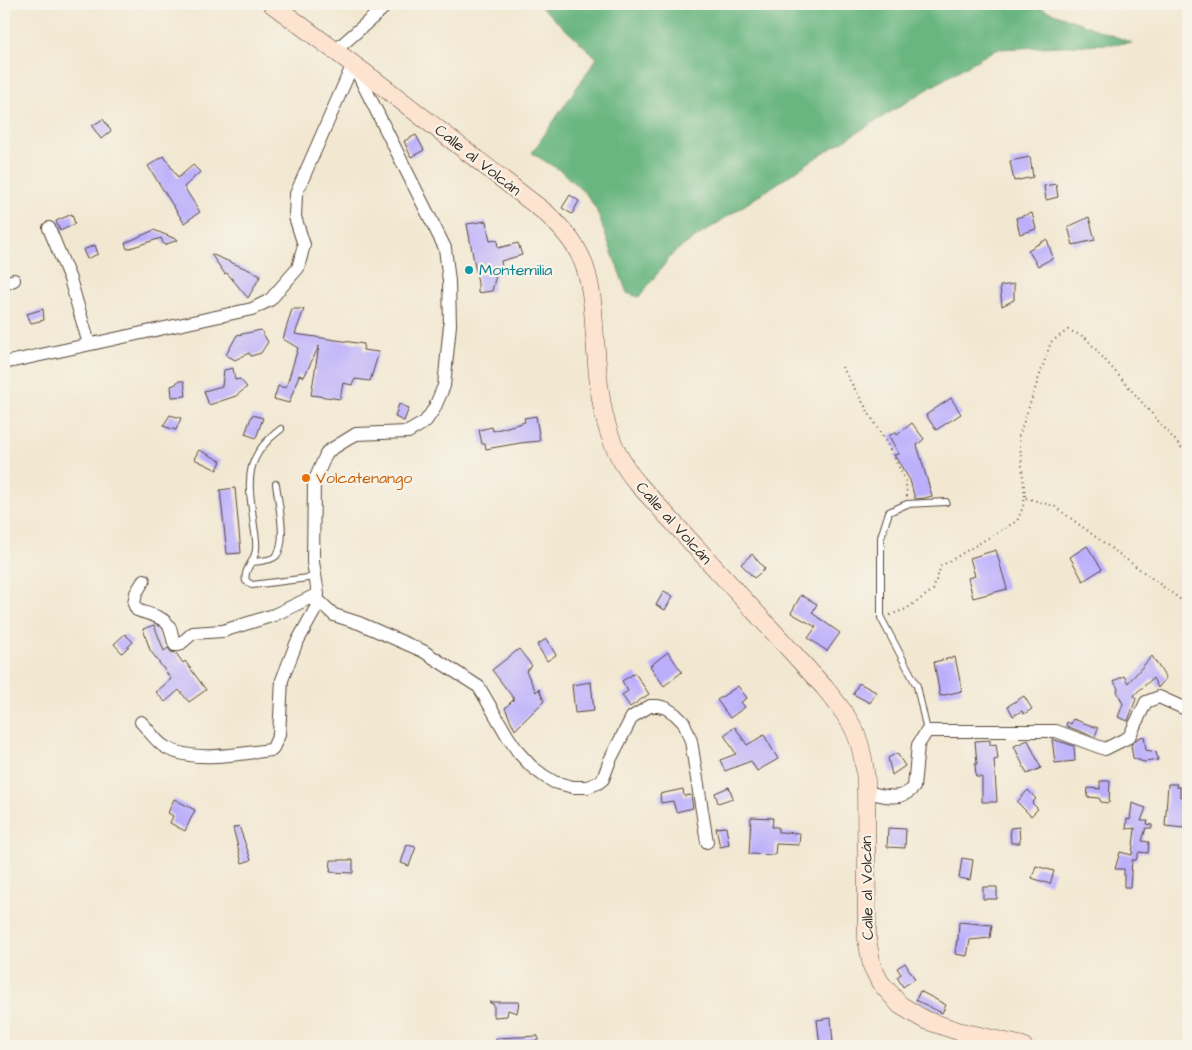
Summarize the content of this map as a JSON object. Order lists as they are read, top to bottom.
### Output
{
  "streets": {
    "street": ["Calle al Volcán"]
  },
  "places": ["Montemilia", "Volcatenango"]
}
